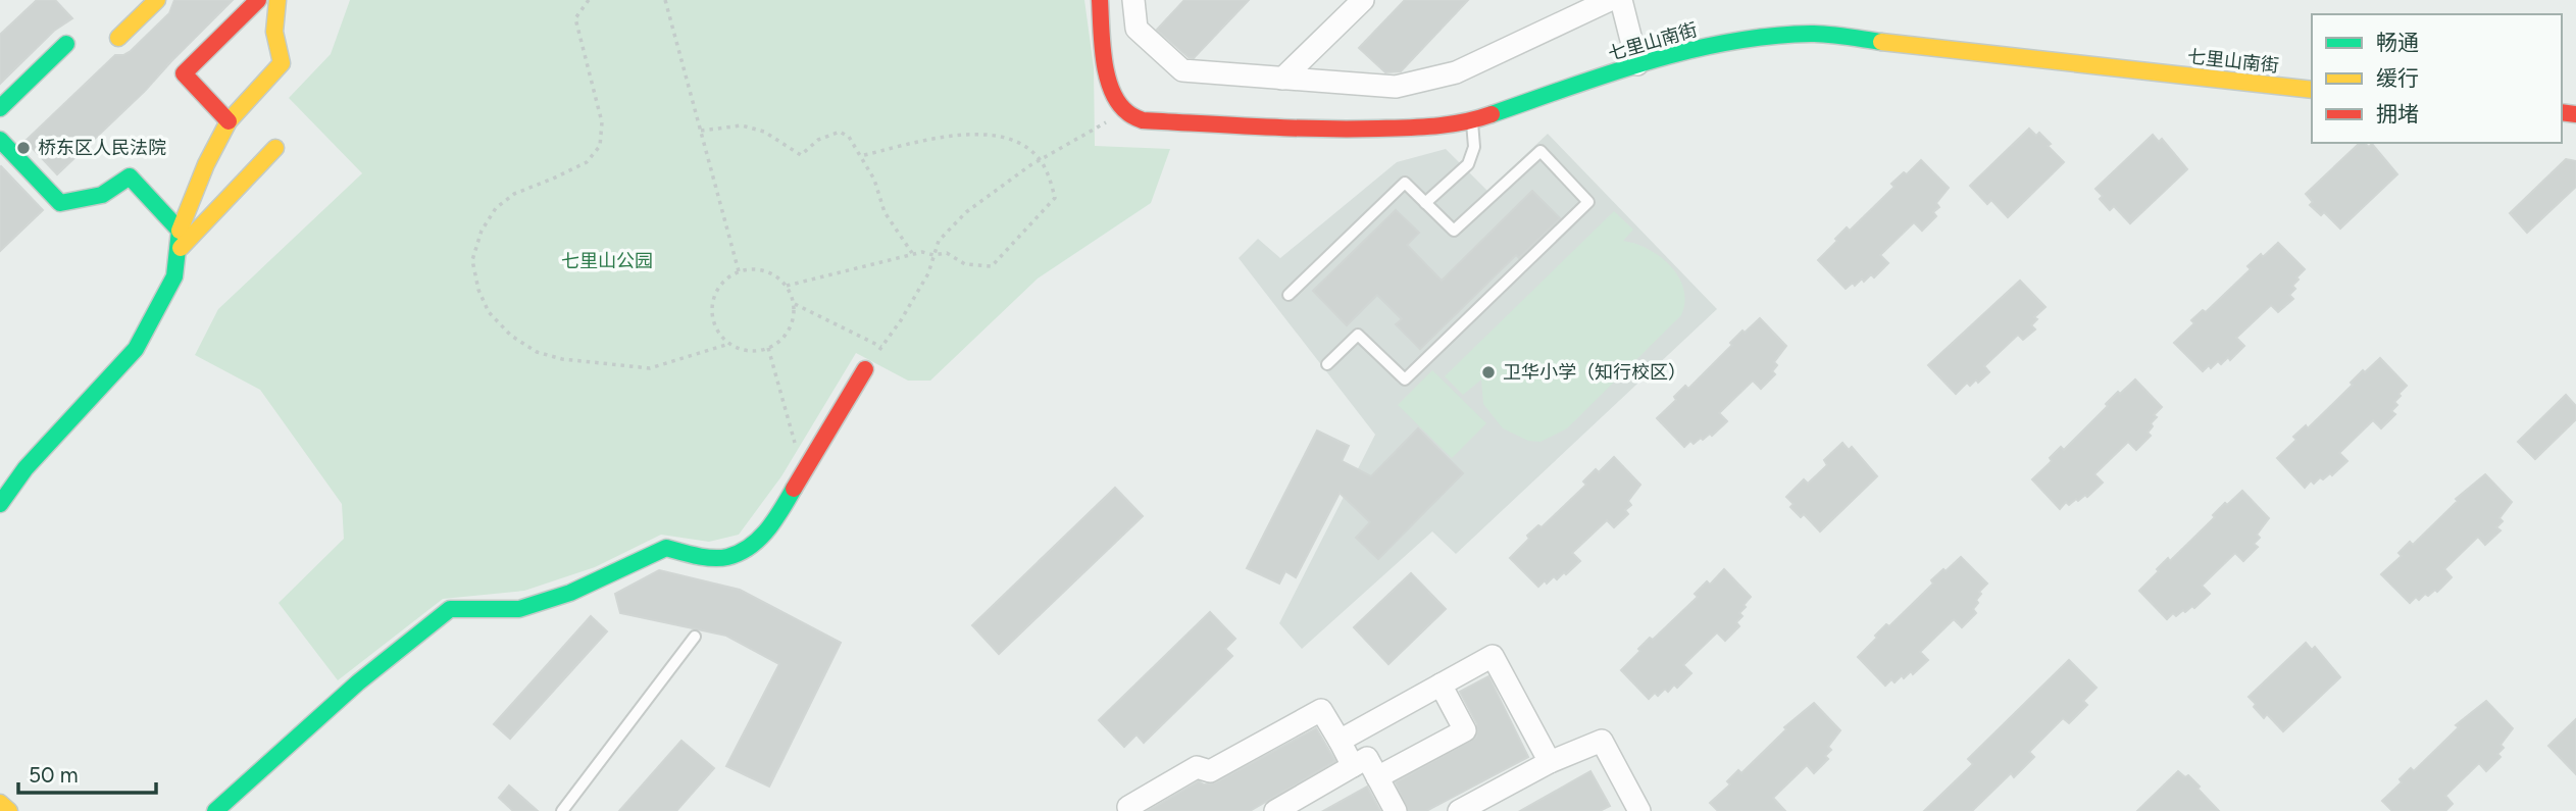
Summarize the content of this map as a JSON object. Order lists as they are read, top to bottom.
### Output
{
  "streets": {
    "main road": ["七里山南街"]
  },
  "parks": ["七里山公园"],
  "places": ["桥东区人民法院", "卫华小学（知行校区）"],
  "legend": ["畅通", "缓行", "拥堵"],
  "scale_bar": "50 m"
}
